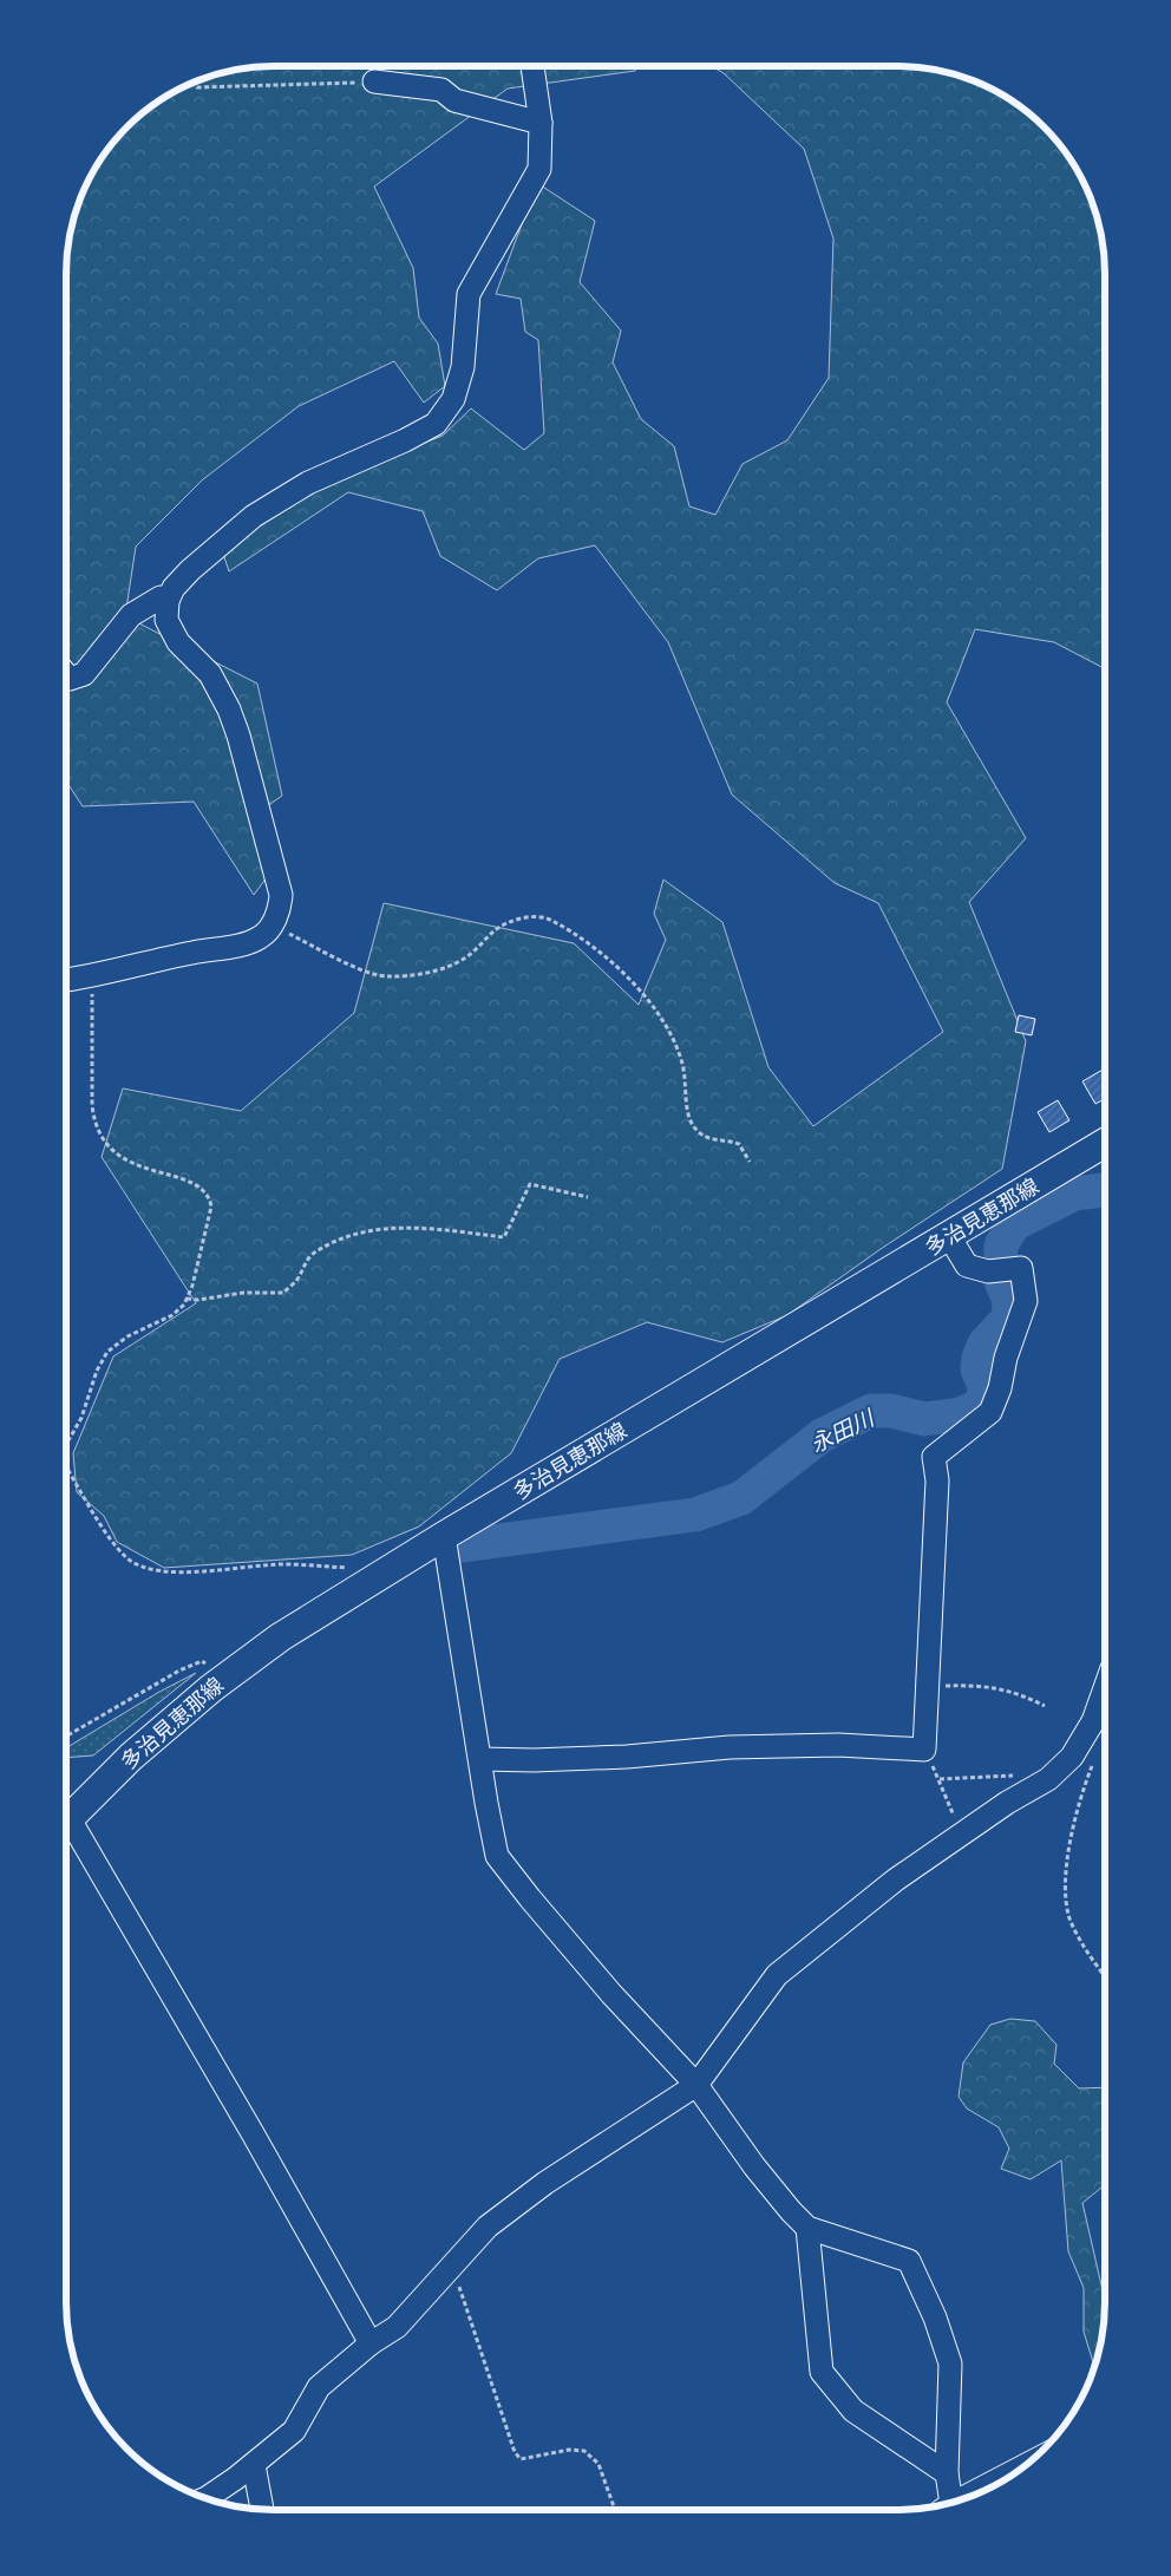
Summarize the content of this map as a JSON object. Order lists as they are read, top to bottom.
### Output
{
  "streets": {
    "main road": ["多治見恵那線"]
  },
  "water": ["永田川"]
}
